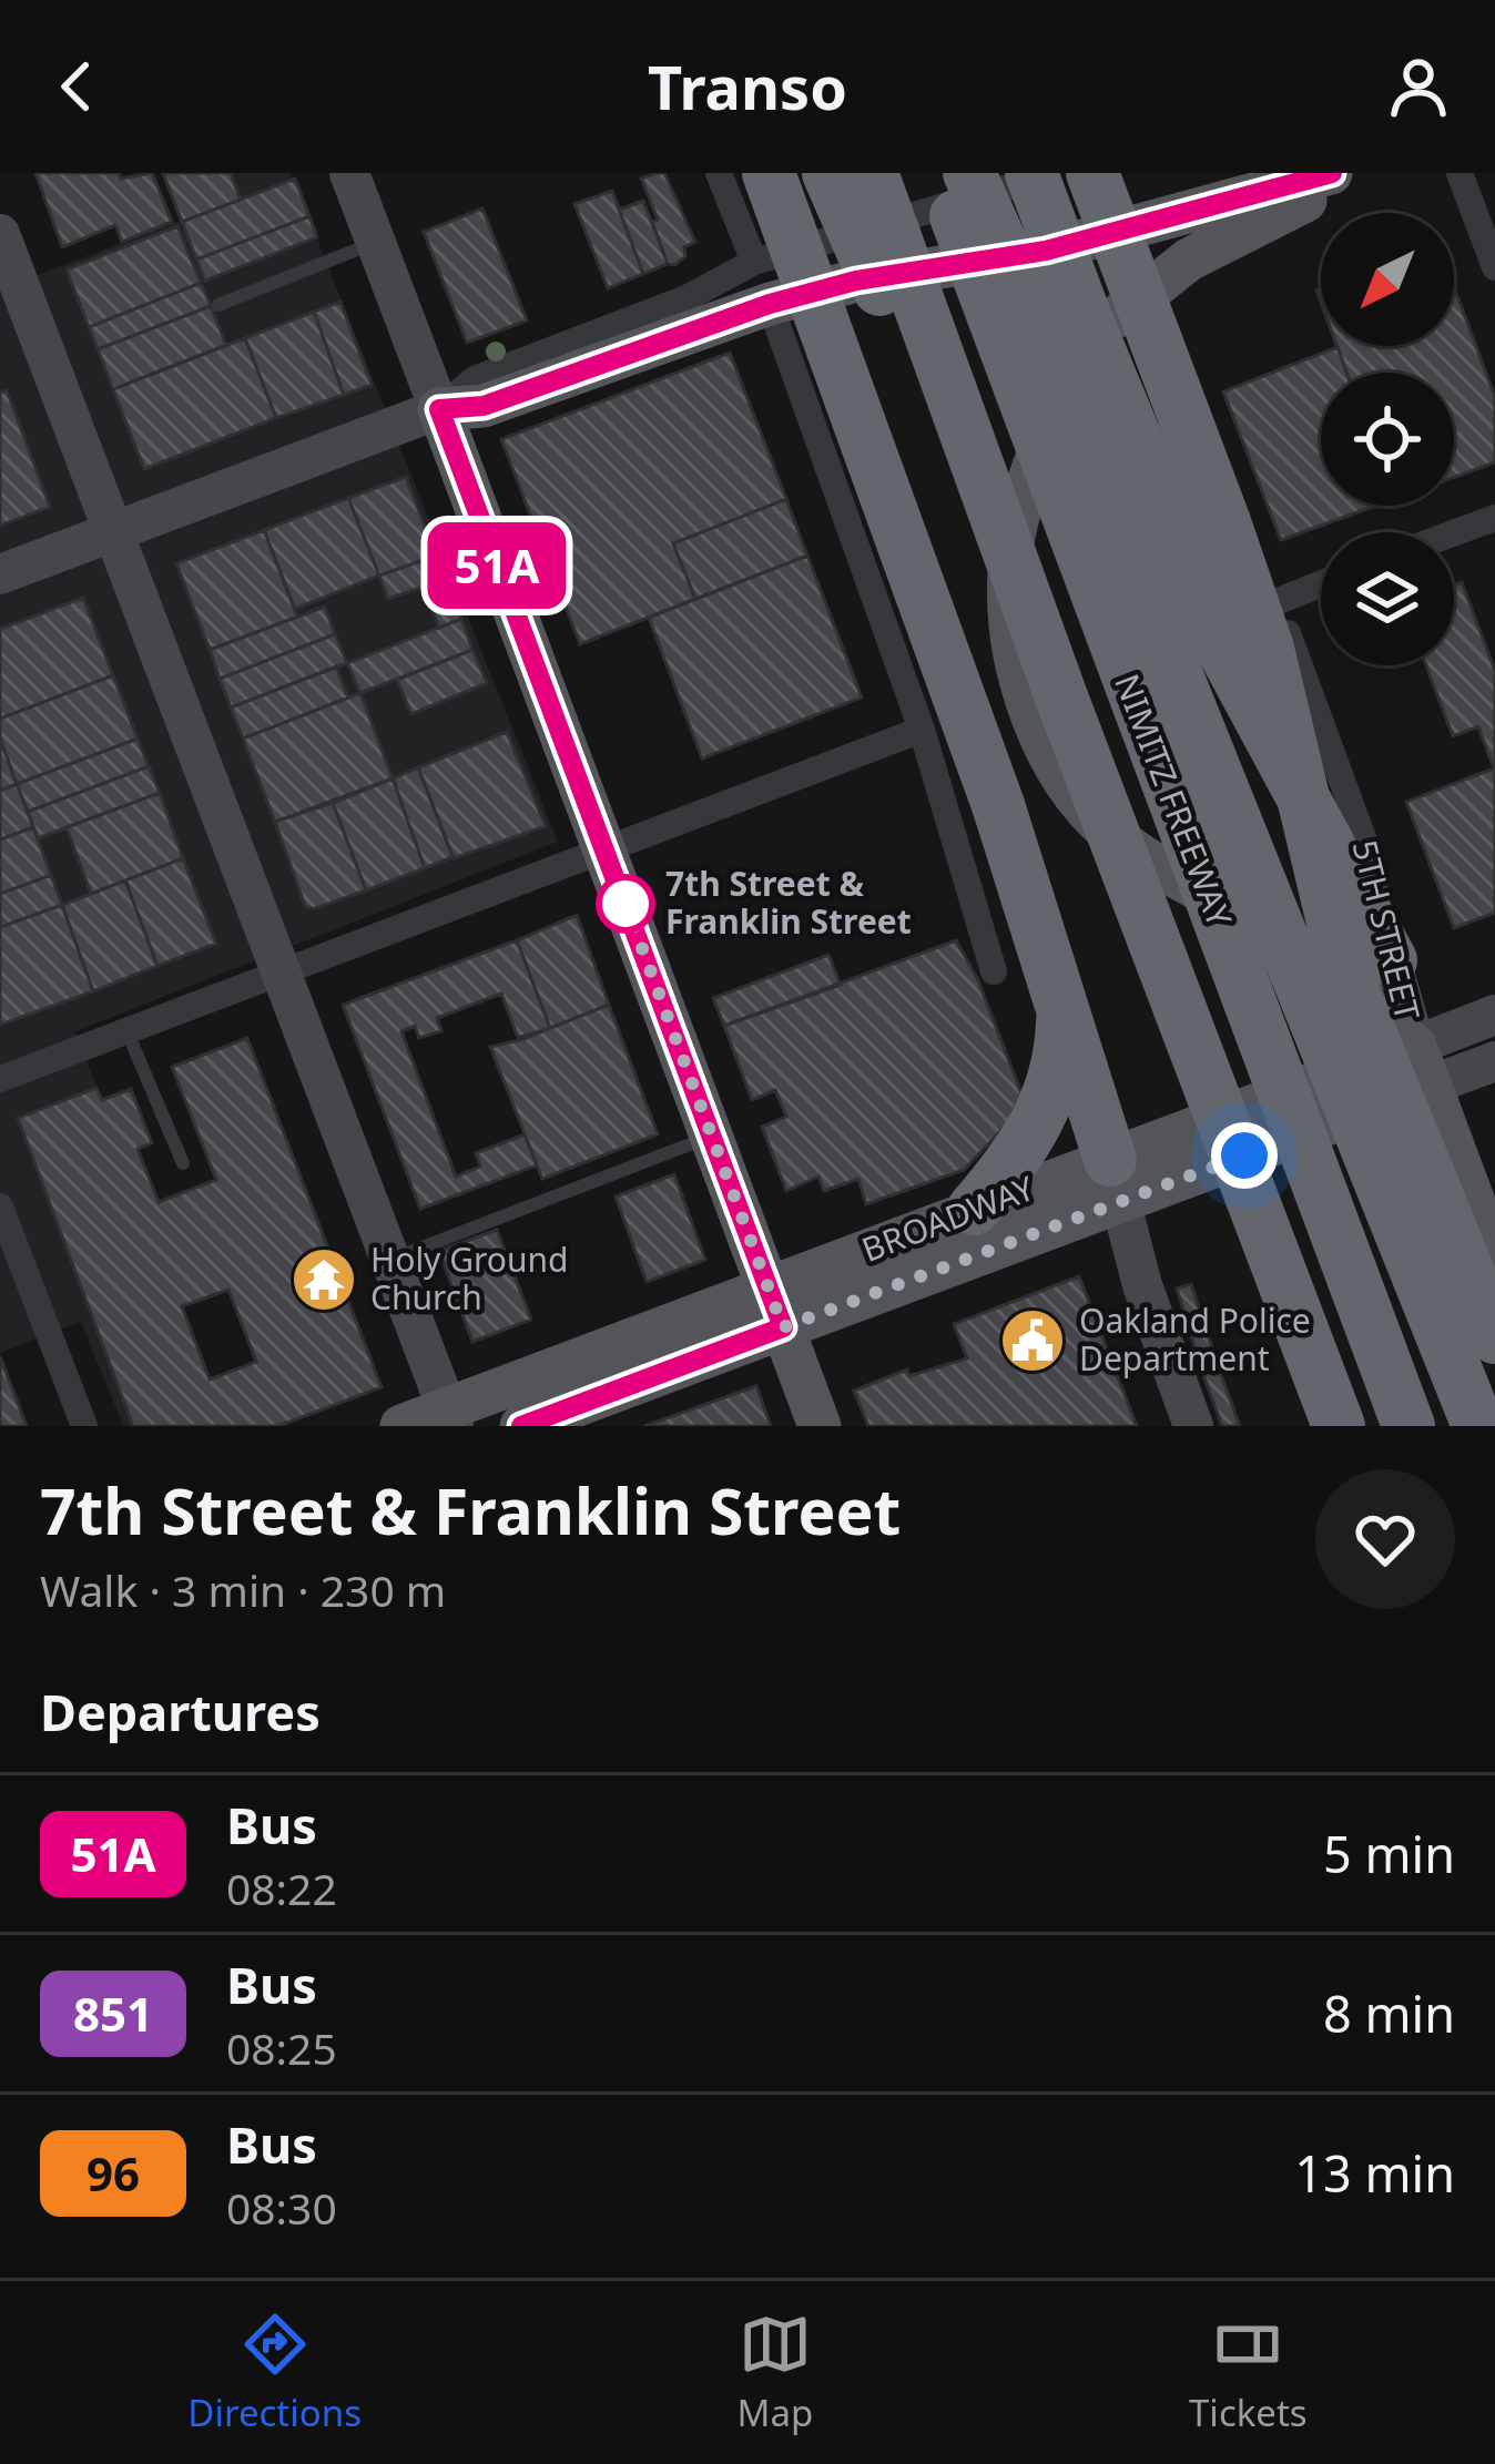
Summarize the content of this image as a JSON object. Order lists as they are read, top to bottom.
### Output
{
  "streets": {
    "highway": ["NIMITZ FREEWAY"],
    "main road": ["5TH STREET", "BROADWAY"]
  },
  "crossings": [
    ["5TH STREET", "BROADWAY"]
  ],
  "places": {
    "other": ["7th Street & Franklin Street"],
    "temple": ["Holy Ground Church"],
    "public building": ["Oakland Police Department"]
  },
  "lines": ["bus line 51A"],
  "north": "bottom left",
  "page": {
    "header": "Transo",
    "on_map": "51A",
    "heading": [
      ["7th Street & Franklin Street", "Walk · 3 min · 230 m"],
      "Departures"
    ],
    "list": [
      {
        "mark": "51A",
        "name": "Bus",
        "note": "08:22",
        "value": "5 min"
      },
      {
        "mark": "851",
        "name": "Bus",
        "note": "08:25",
        "value": "8 min"
      },
      {
        "mark": "96",
        "name": "Bus",
        "note": "08:30",
        "value": "13 min"
      }
    ],
    "tabs": ["Directions", "Map", "Tickets"]
  }
}
